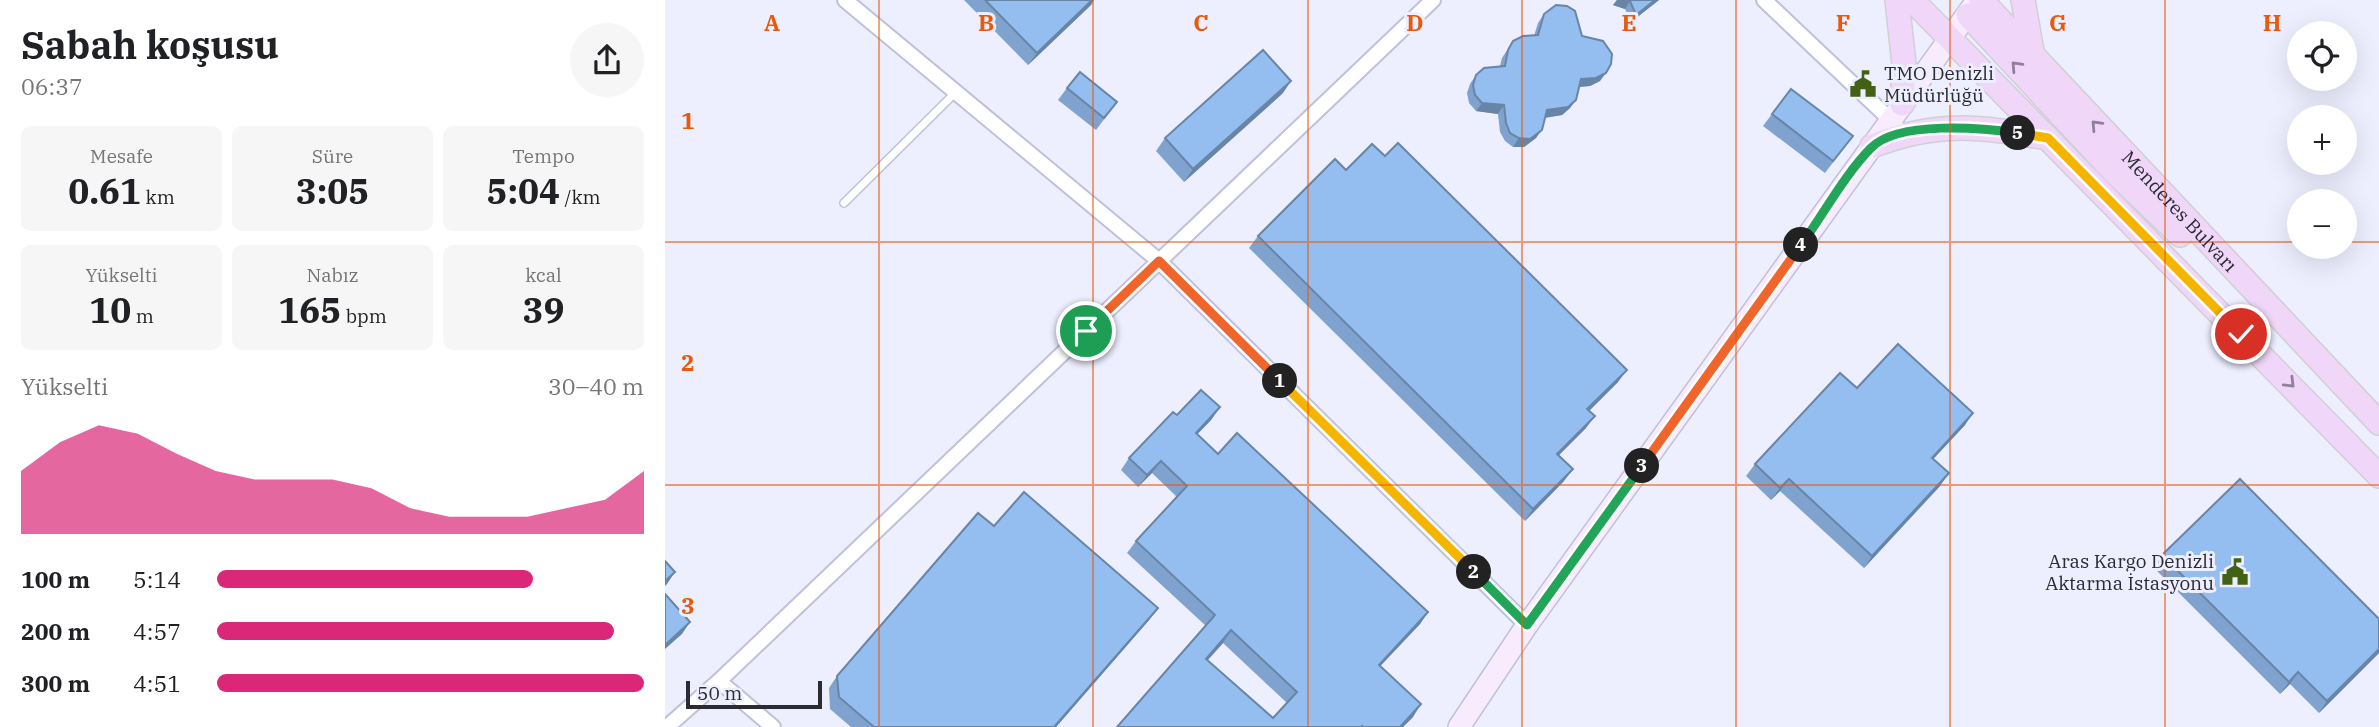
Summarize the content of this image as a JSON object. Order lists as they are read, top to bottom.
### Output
{
  "streets": {
    "main road": ["Menderes Bulvarı"]
  },
  "places": {
    "public building": ["TMO Denizli Müdürlüğü", "Aras Kargo Denizli Aktarma İstasyonu"]
  },
  "scale_bar": "50 m",
  "page": {
    "heading": ["Sabah koşusu", "06:37"],
    "map_buttons": ["+", "−"],
    "pins": [
      "5",
      "4",
      "1",
      "3",
      "2"
    ],
    "stats": [
      ["Mesafe", "0.61 km"],
      ["Süre", "3:05"],
      ["Tempo", "5:04 /km"],
      ["Yükselti", "10 m"],
      ["Nabız", "165 bpm"],
      ["kcal", "39"]
    ],
    "chart": ["Yükselti", "30–40 m"],
    "list": [
      {
        "name": "100 m",
        "note": "5:14"
      },
      {
        "name": "200 m",
        "note": "4:57"
      },
      {
        "name": "300 m",
        "note": "4:51"
      }
    ],
    "scale": "50 m"
  },
  "grid": {
    "columns": [
      "A",
      "B",
      "C",
      "D",
      "E",
      "F",
      "G",
      "H"
    ],
    "rows": ["1", "2", "3"]
  }
}
